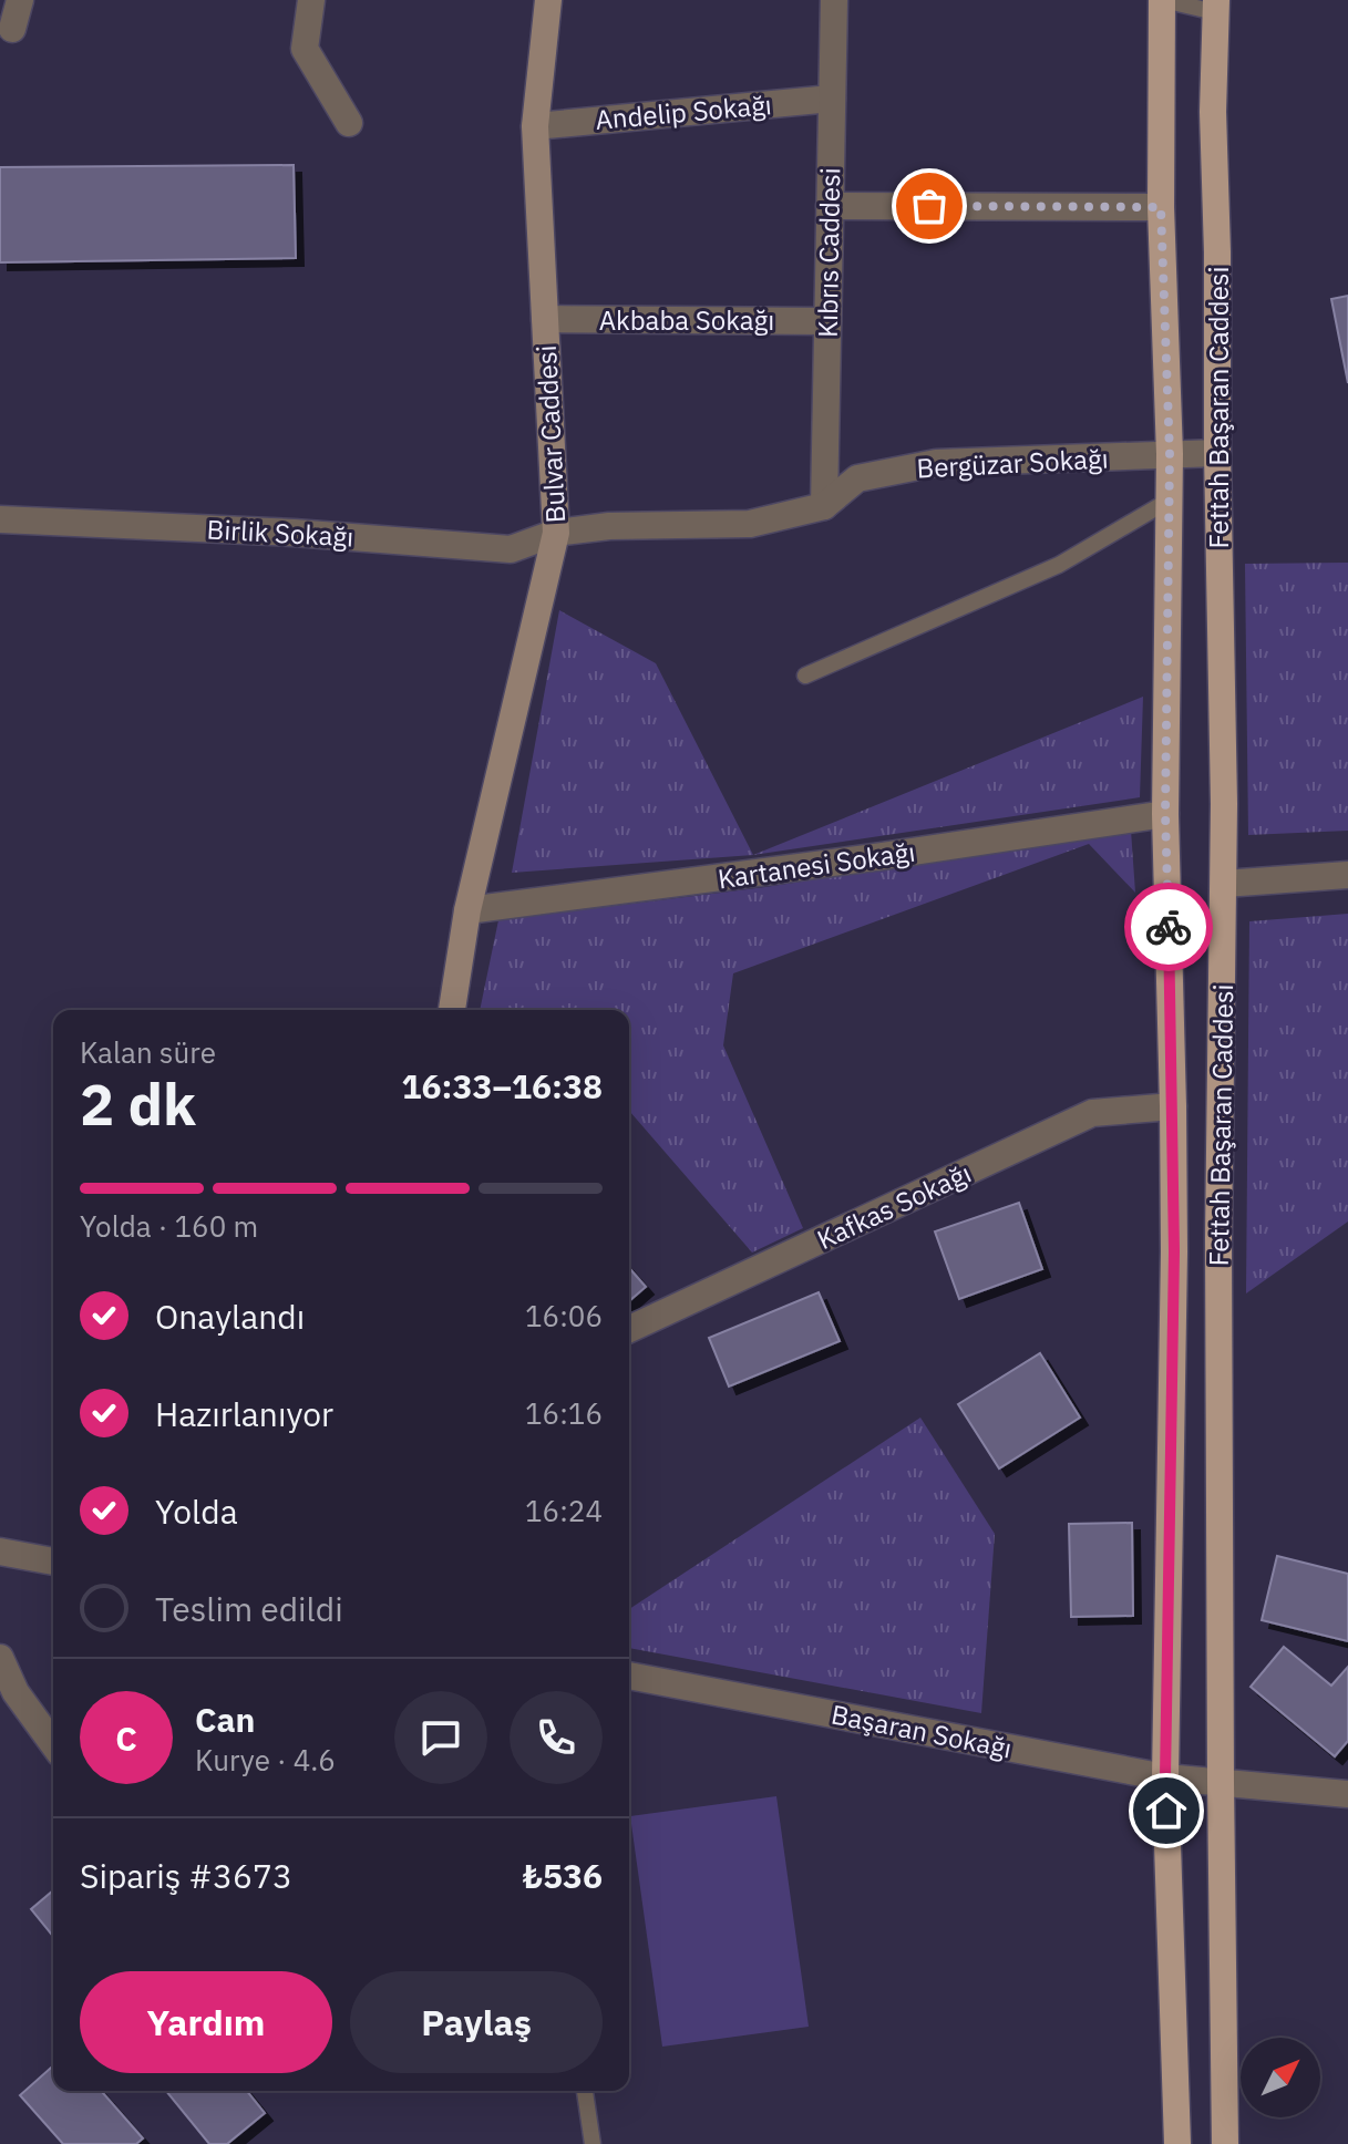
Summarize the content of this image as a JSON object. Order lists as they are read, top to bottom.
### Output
{
  "streets": {
    "main road": ["Fettah Başaran Caddesi"],
    "street": [
      "Andelip Sokağı",
      "Kıbrıs Caddesi",
      "Akbaba Sokağı",
      "Bulvar Caddesi",
      "Bergüzar Sokağı",
      "Birlik Sokağı",
      "Kartanesi Sokağı",
      "Kafkas Sokağı",
      "Başaran Sokağı"
    ]
  },
  "crossings": [
    ["Andelip Sokağı", "Kıbrıs Caddesi"],
    ["Andelip Sokağı", "Bulvar Caddesi"],
    ["Kıbrıs Caddesi", "Akbaba Sokağı"],
    ["Kıbrıs Caddesi", "Bergüzar Sokağı"],
    ["Akbaba Sokağı", "Bulvar Caddesi"],
    ["Fettah Başaran Caddesi", "Bergüzar Sokağı"],
    ["Fettah Başaran Caddesi", "Kartanesi Sokağı"],
    ["Fettah Başaran Caddesi", "Kafkas Sokağı"],
    ["Fettah Başaran Caddesi", "Başaran Sokağı"],
    ["Bulvar Caddesi", "Bergüzar Sokağı"],
    ["Bulvar Caddesi", "Birlik Sokağı"],
    ["Bulvar Caddesi", "Kartanesi Sokağı"],
    ["Bergüzar Sokağı", "Birlik Sokağı"]
  ],
  "north": "top right",
  "page": {
    "heading": ["2 dk", "Kalan süre", "16:33–16:38"],
    "panel": [
      "Can",
      "Kurye · 4.6",
      "Sipariş #3673",
      "₺536"
    ],
    "bar": "Yolda · 160 m",
    "list": [
      ["Onaylandı", "16:06"],
      ["Hazırlanıyor", "16:16"],
      ["Yolda", "16:24"],
      "Teslim edildi"
    ],
    "round": "C",
    "buttons": ["Yardım", "Paylaş"]
  }
}
